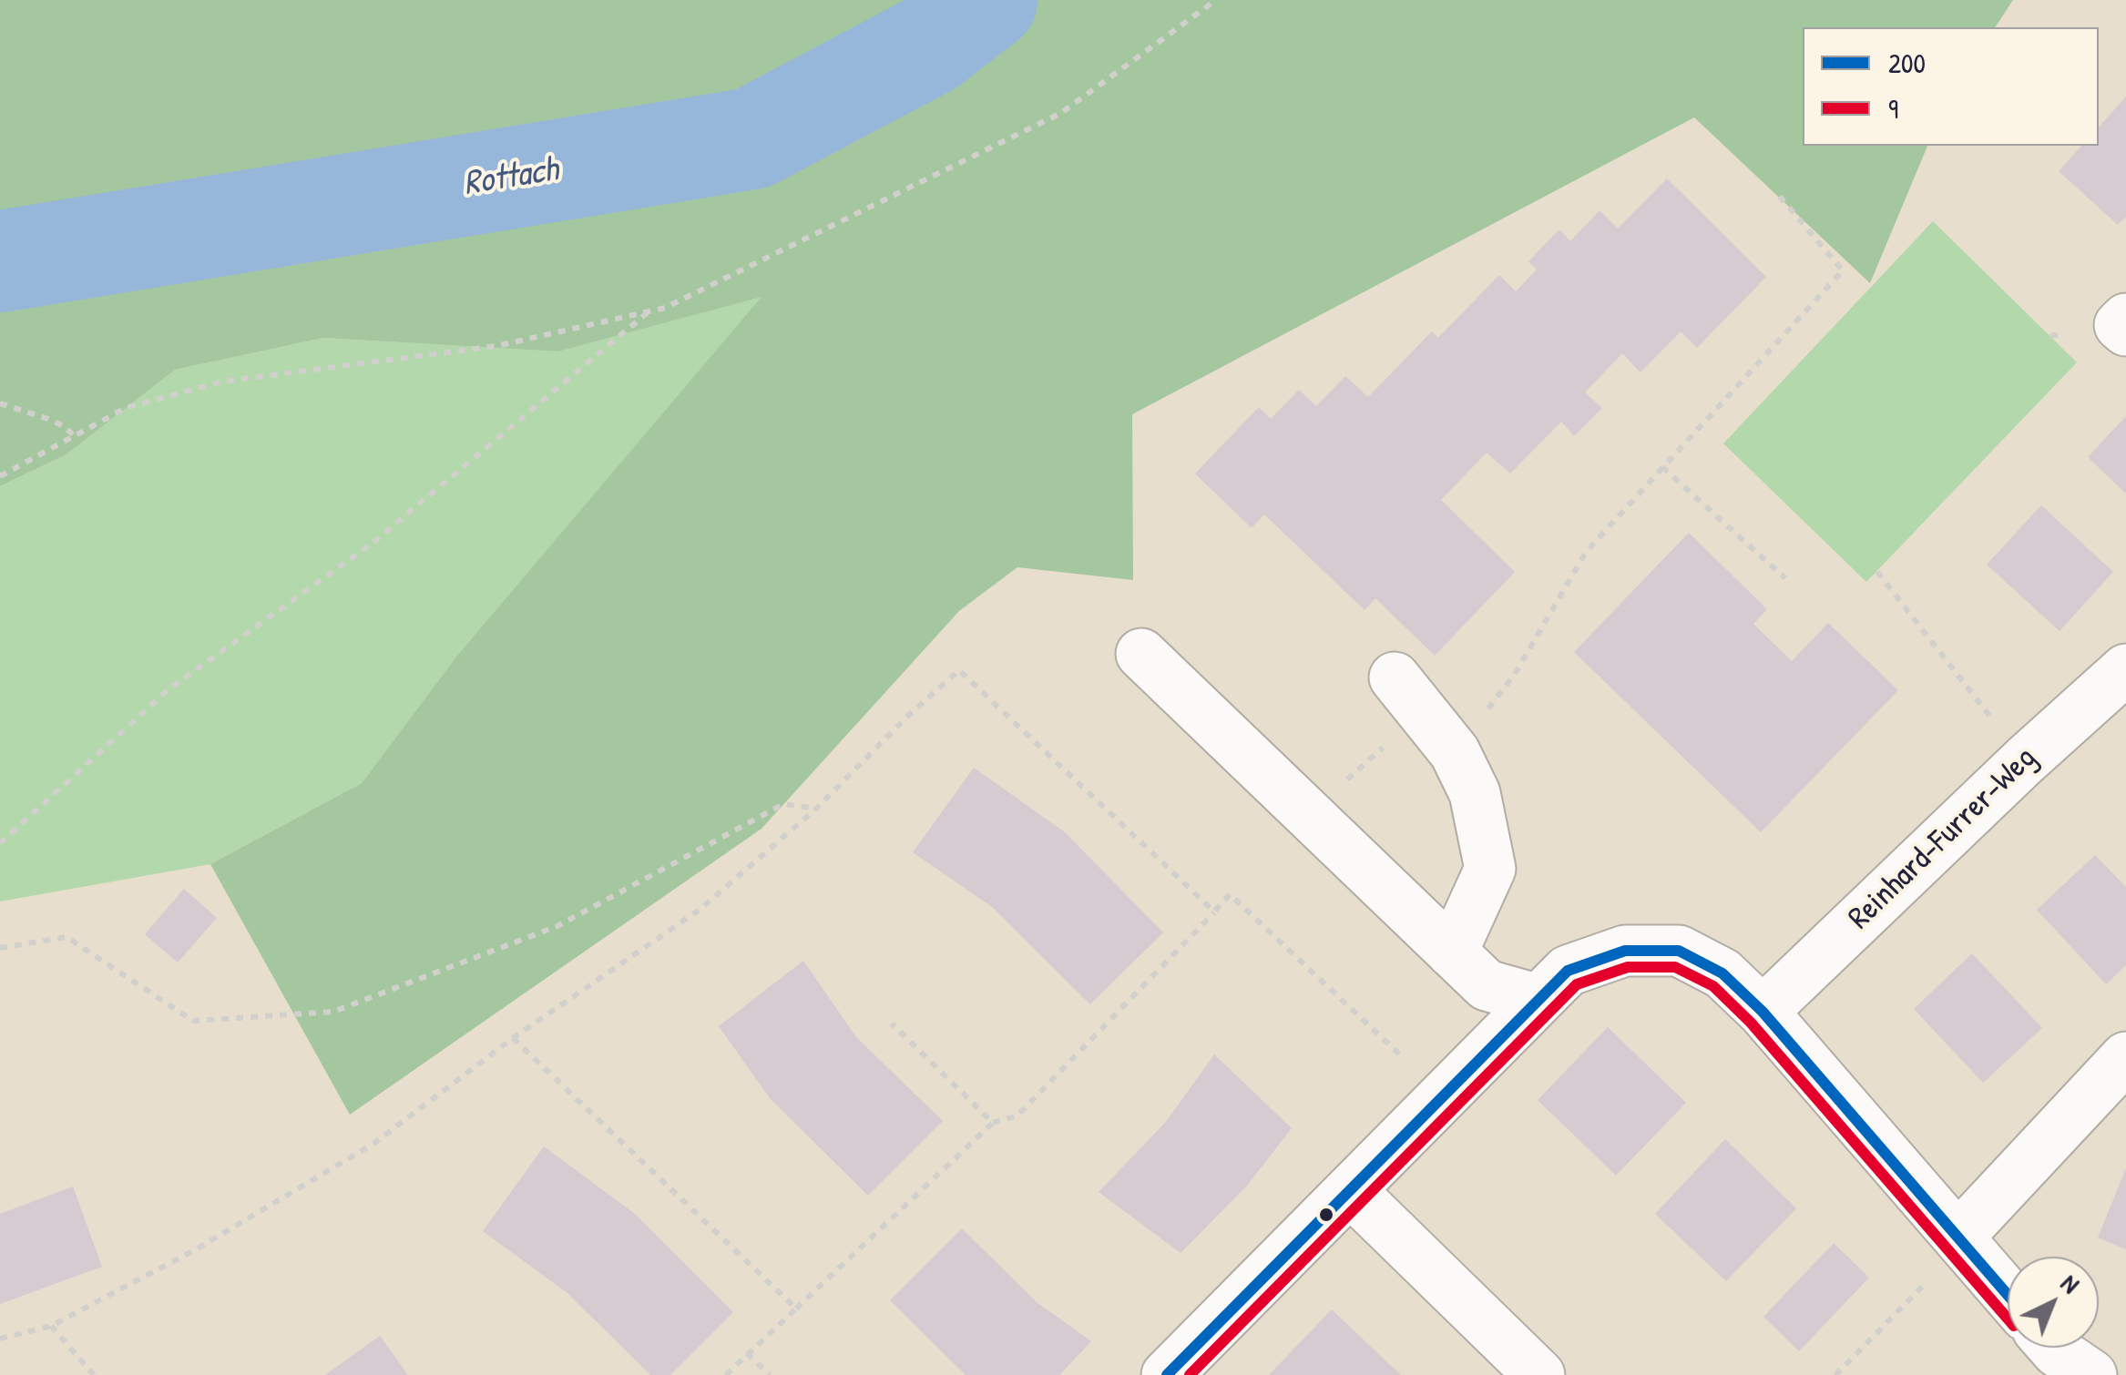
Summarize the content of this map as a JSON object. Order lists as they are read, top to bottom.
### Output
{
  "streets": {
    "street": ["Reinhard-Furrer-Weg"]
  },
  "water": ["Rottach"],
  "lines": ["transit line 200", "transit line 9"],
  "legend": ["200", "9"],
  "north": "top right"
}
